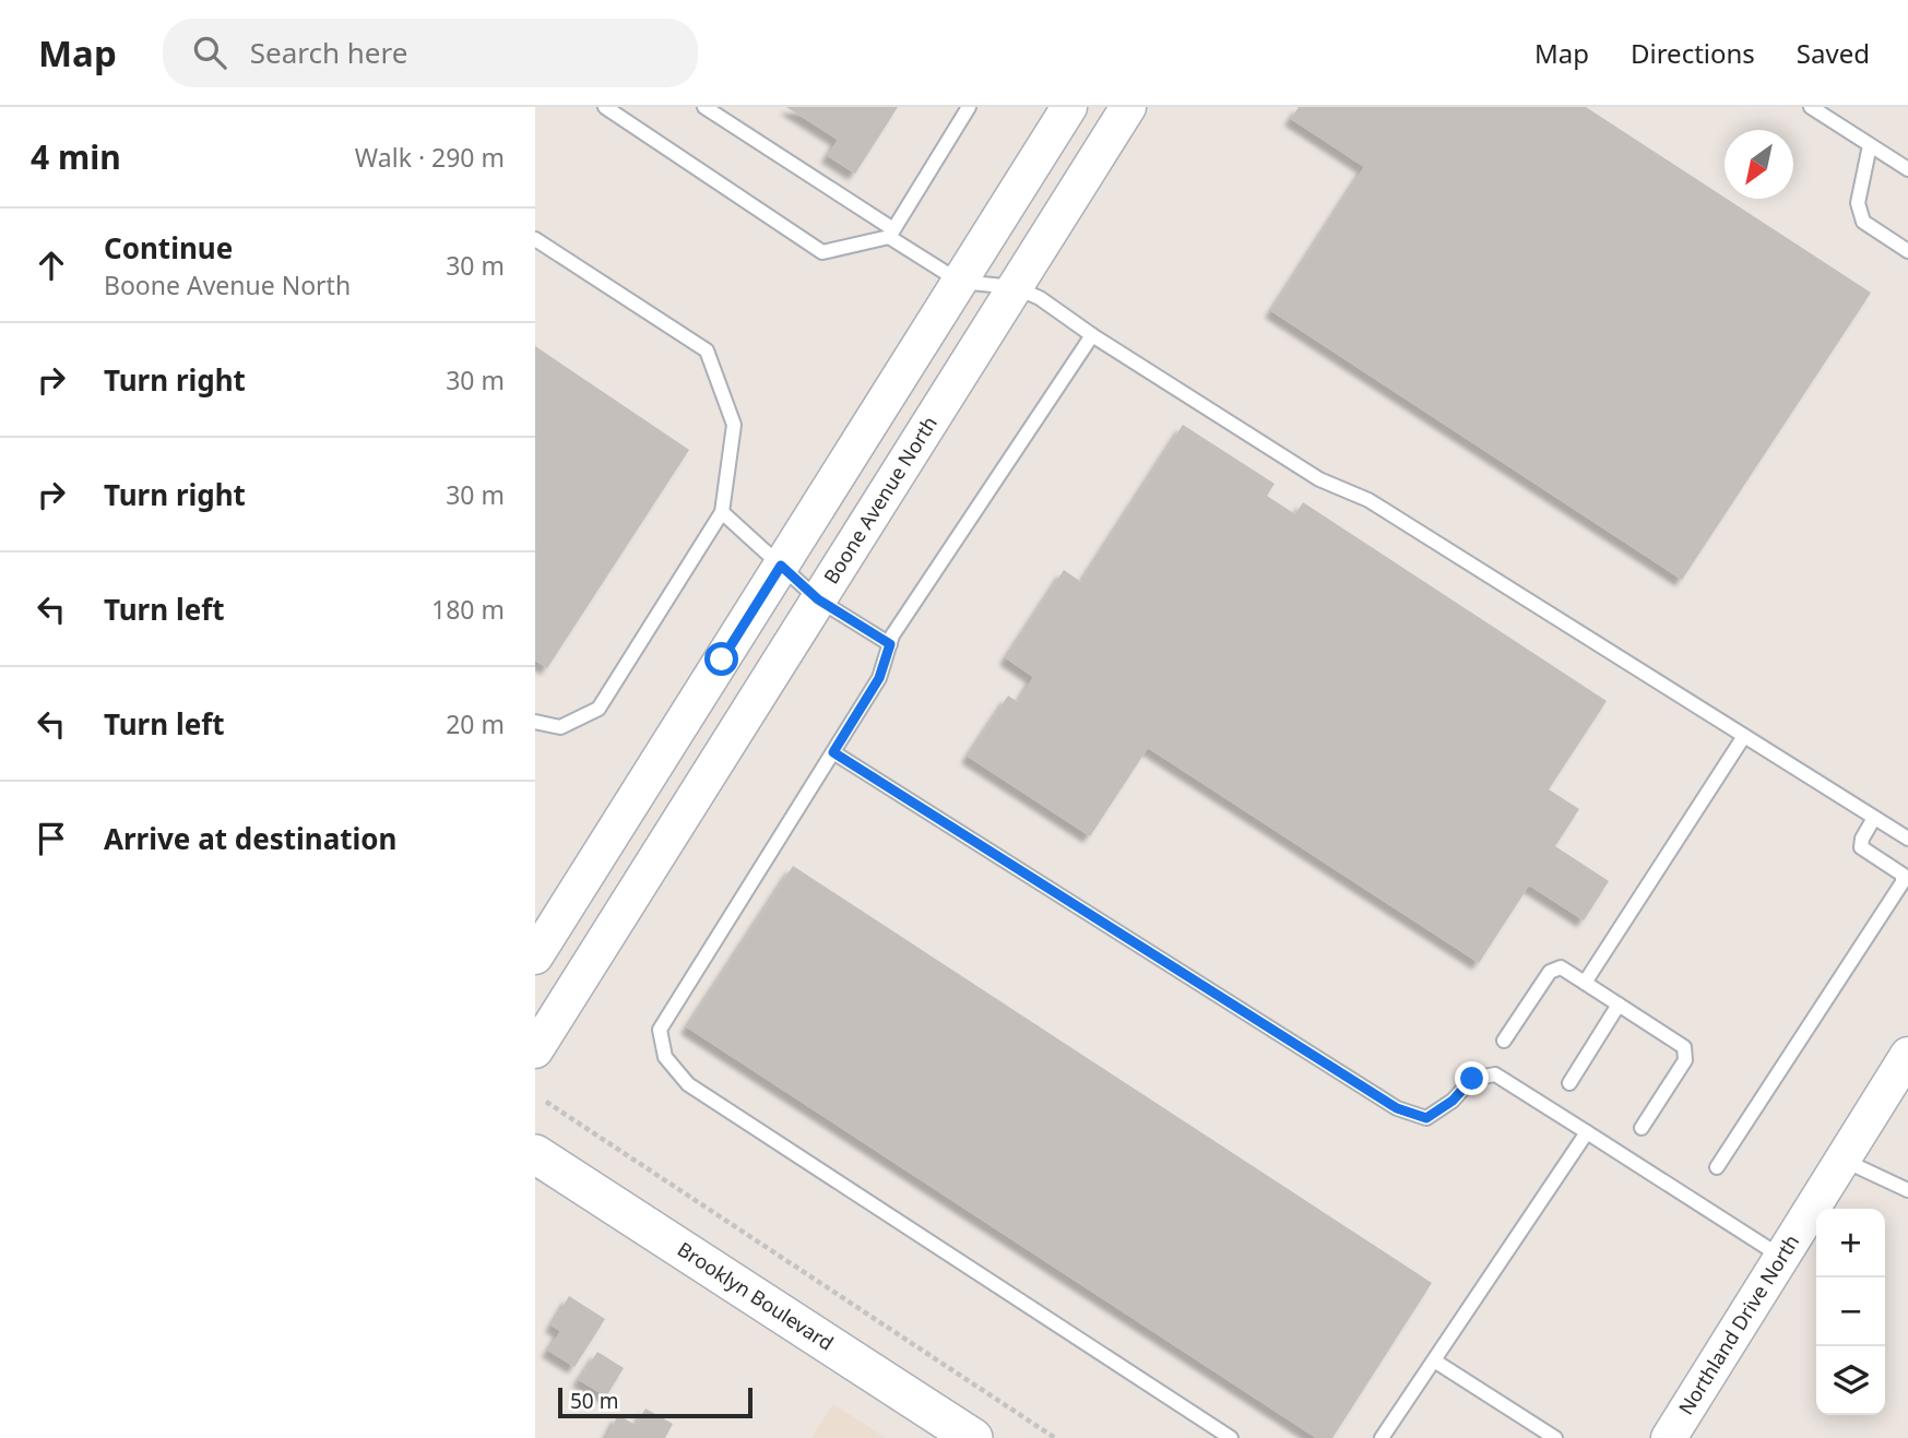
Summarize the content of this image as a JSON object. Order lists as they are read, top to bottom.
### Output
{
  "streets": {
    "main road": ["Brooklyn Boulevard"],
    "street": ["Boone Avenue North", "Northland Drive North"]
  },
  "scale_bar": "50 m",
  "north": "bottom left",
  "page": {
    "header": "Map",
    "search": "Search here",
    "nav": ["Map", "Directions", "Saved"],
    "heading": ["4 min", "Walk · 290 m"],
    "list": [
      ["Continue", "Boone Avenue North", "30 m"],
      ["Turn right", "30 m"],
      ["Turn right", "30 m"],
      ["Turn left", "180 m"],
      ["Turn left", "20 m"],
      "Arrive at destination"
    ],
    "map_buttons": ["+", "−"],
    "scale": "50 m"
  }
}
